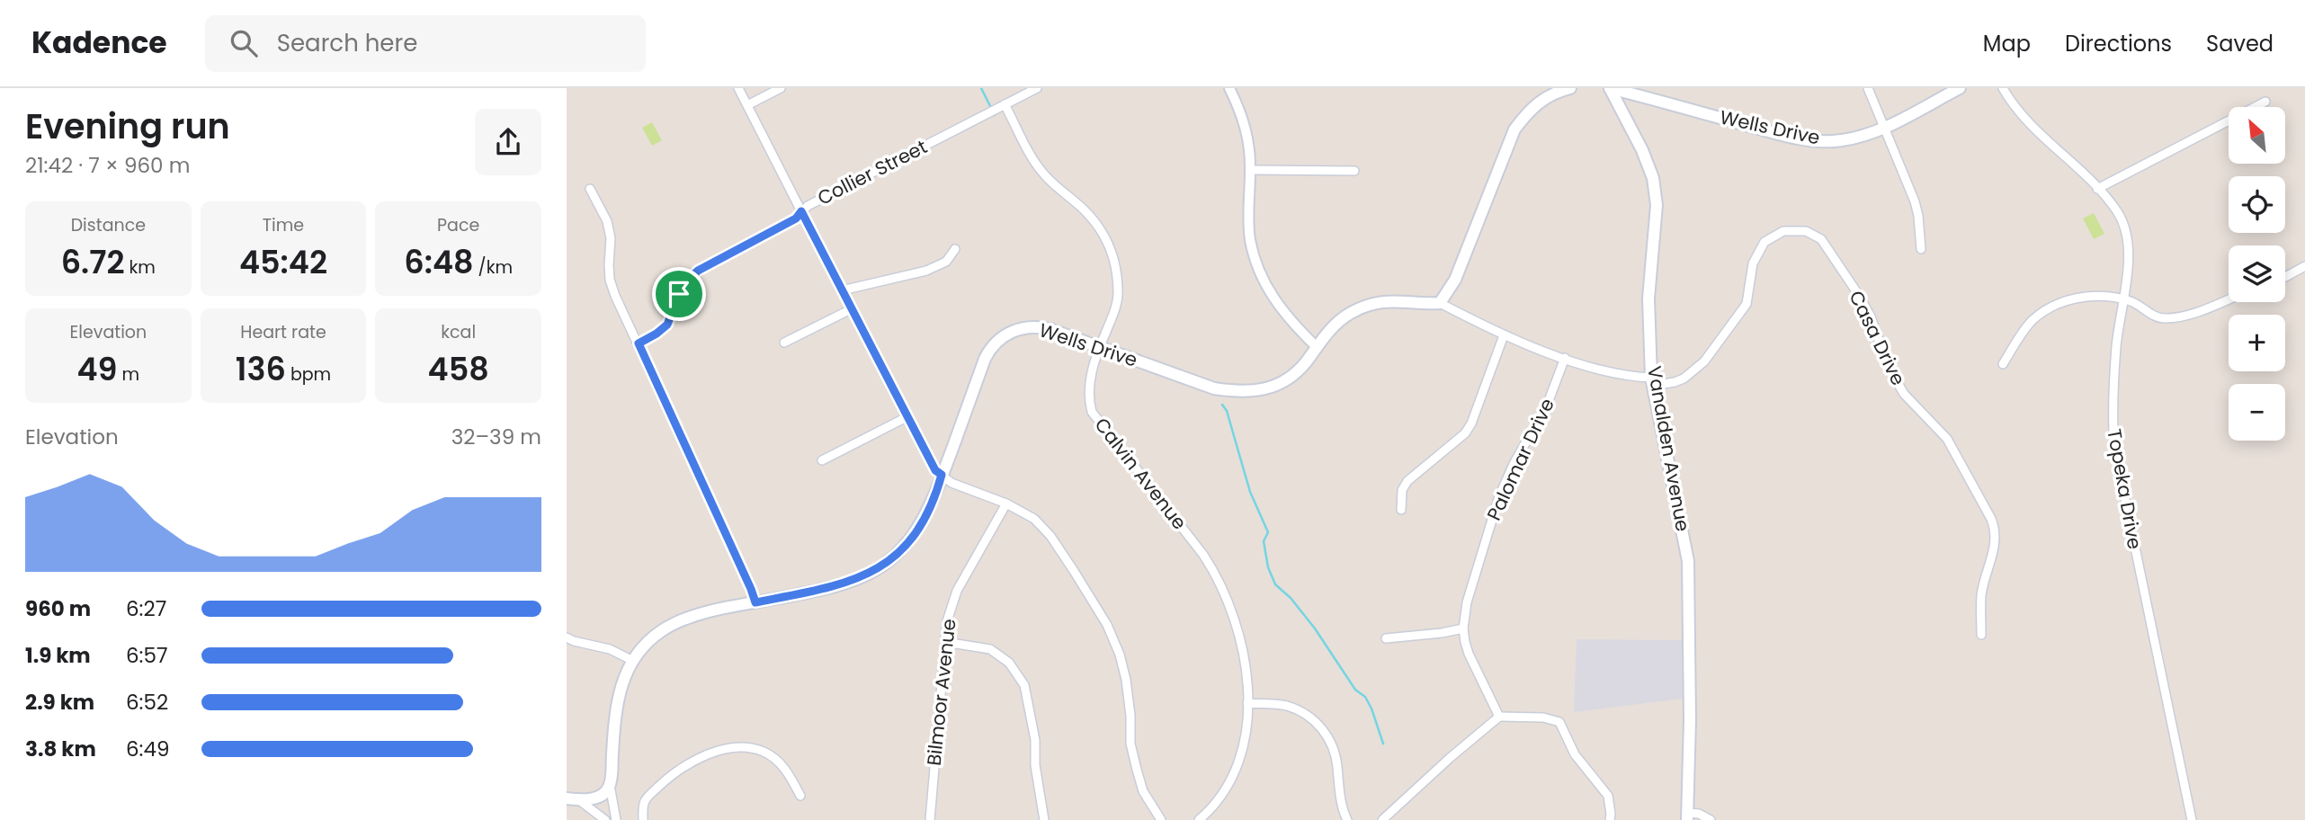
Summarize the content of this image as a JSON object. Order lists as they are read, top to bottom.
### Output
{
  "streets": {
    "main road": ["Wells Drive", "Vanalden Avenue"],
    "street": [
      "Collier Street",
      "Casa Drive",
      "Palomar Drive",
      "Calvin Avenue",
      "Topeka Drive",
      "Bilmoor Avenue"
    ]
  },
  "crossings": [
    ["Wells Drive", "Casa Drive"],
    ["Wells Drive", "Vanalden Avenue"],
    ["Wells Drive", "Calvin Avenue"],
    ["Collier Street", "Calvin Avenue"],
    ["Casa Drive", "Vanalden Avenue"],
    ["Casa Drive", "Palomar Drive"]
  ],
  "north": "top left",
  "page": {
    "header": "Kadence",
    "search": "Search here",
    "nav": ["Map", "Directions", "Saved"],
    "heading": ["Evening run", "21:42 · 7 × 960 m"],
    "map_buttons": ["+", "−"],
    "stats": [
      ["Distance", "6.72 km"],
      ["Time", "45:42"],
      ["Pace", "6:48 /km"],
      ["Elevation", "49 m"],
      ["Heart rate", "136 bpm"],
      ["kcal", "458"]
    ],
    "chart": ["Elevation", "32–39 m"],
    "list": [
      {
        "name": "960 m",
        "note": "6:27"
      },
      {
        "name": "1.9 km",
        "note": "6:57"
      },
      {
        "name": "2.9 km",
        "note": "6:52"
      },
      {
        "name": "3.8 km",
        "note": "6:49"
      }
    ]
  }
}
